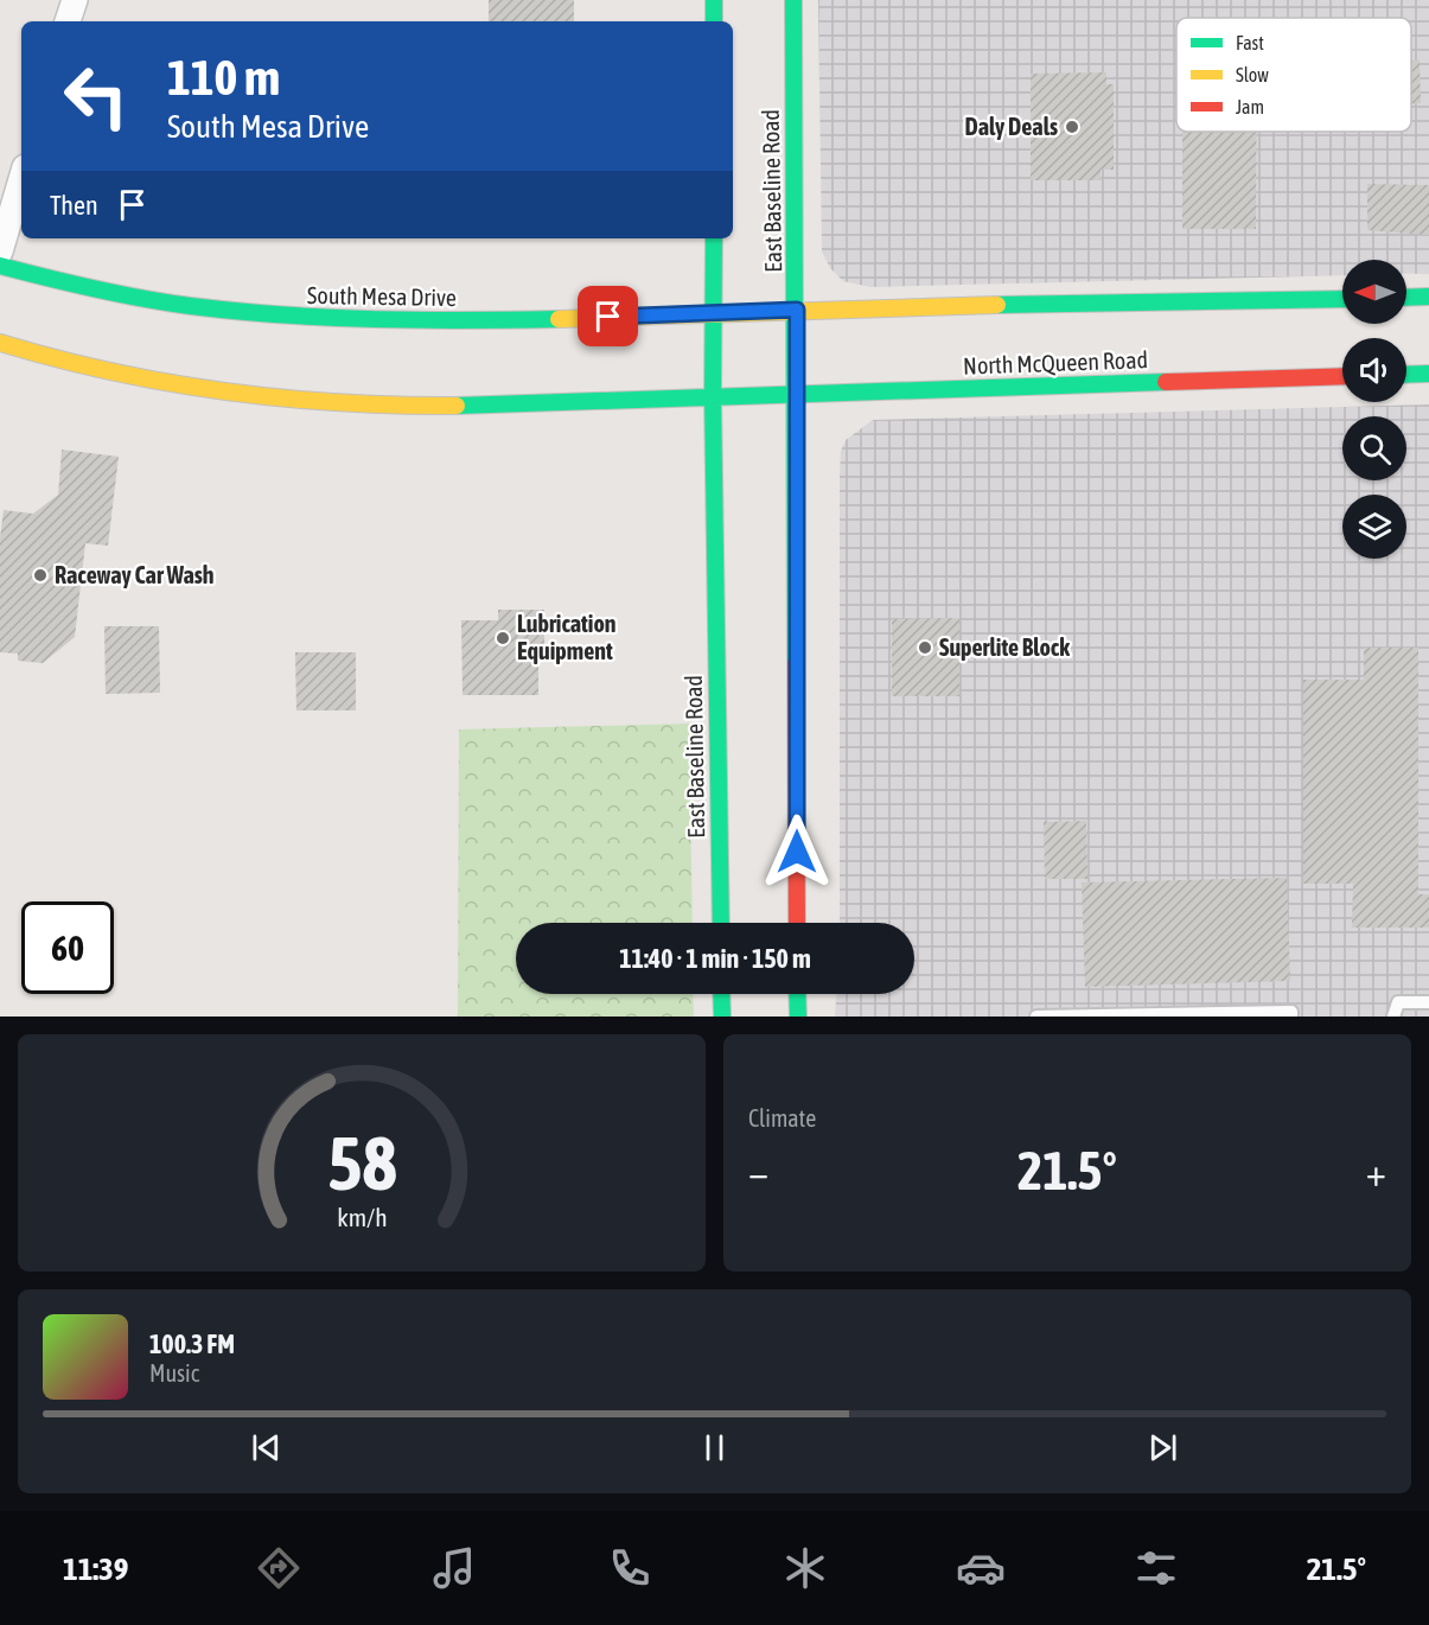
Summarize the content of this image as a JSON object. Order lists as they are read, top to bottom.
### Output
{
  "streets": {
    "main road": ["East Baseline Road", "South Mesa Drive", "North McQueen Road"]
  },
  "crossings": [
    ["East Baseline Road", "South Mesa Drive"],
    ["East Baseline Road", "North McQueen Road"]
  ],
  "places": [
    "Daly Deals",
    "Raceway Car Wash",
    "Lubrication Equipment",
    "Superlite Block"
  ],
  "legend": ["Fast", "Slow", "Jam"],
  "north": "left",
  "page": {
    "turn": ["110 m", "South Mesa Drive"],
    "then": "Then",
    "limit": "60",
    "trip": "11:40 · 1 min · 150 m",
    "tile": "Climate",
    "heat": ["−", "21.5°", "+"],
    "song": ["100.3 FM", "Music"],
    "tabs": ["11:39", "21.5°"],
    "gauge": ["58", "km/h"]
  }
}
